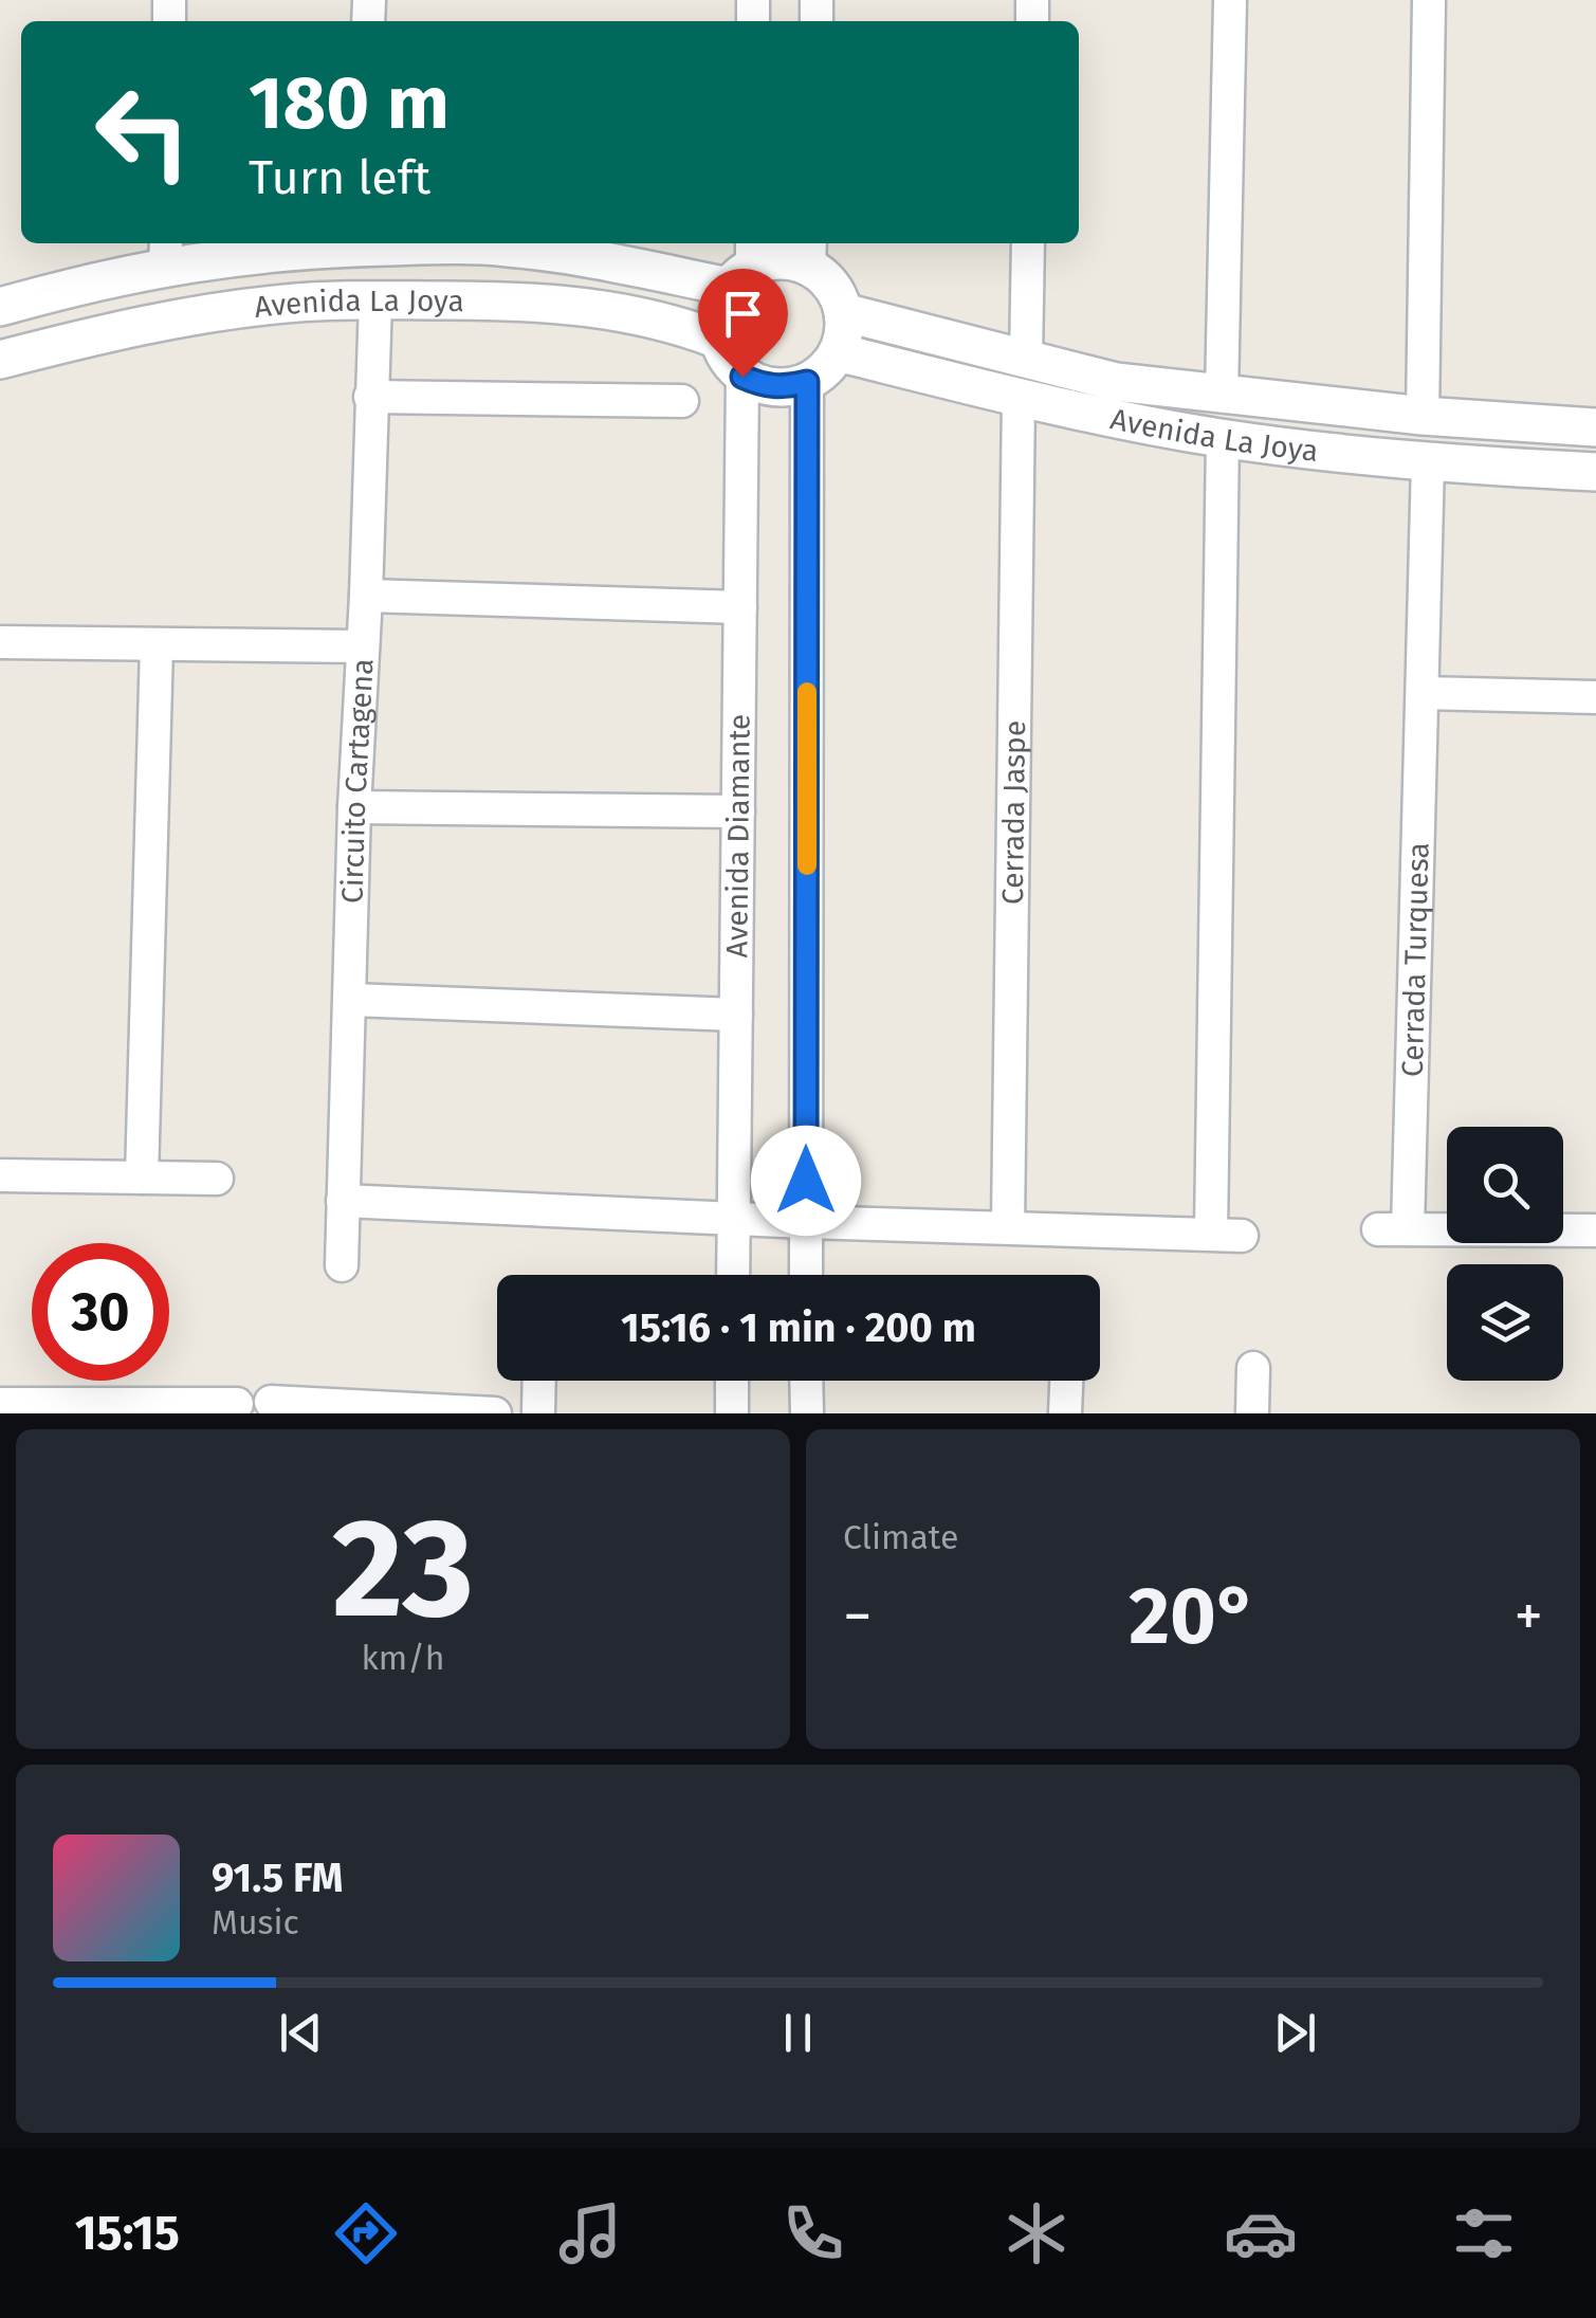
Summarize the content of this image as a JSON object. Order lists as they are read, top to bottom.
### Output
{
  "streets": {
    "street": [
      "Avenida La Joya",
      "Circuito Cartagena",
      "Cerrada Jaspe",
      "Avenida Diamante",
      "Cerrada Turquesa"
    ]
  },
  "crossings": [
    ["Avenida La Joya", "Circuito Cartagena"],
    ["Avenida La Joya", "Cerrada Jaspe"],
    ["Avenida La Joya", "Avenida Diamante"],
    ["Avenida La Joya", "Cerrada Turquesa"]
  ],
  "page": {
    "turn": ["180 m", "Turn left"],
    "limit": "30",
    "trip": "15:16 · 1 min · 200 m",
    "tile": [
      ["23", "km/h"],
      "Climate"
    ],
    "heat": ["−", "20°", "+"],
    "song": ["91.5 FM", "Music"],
    "tabs": "15:15"
  }
}
